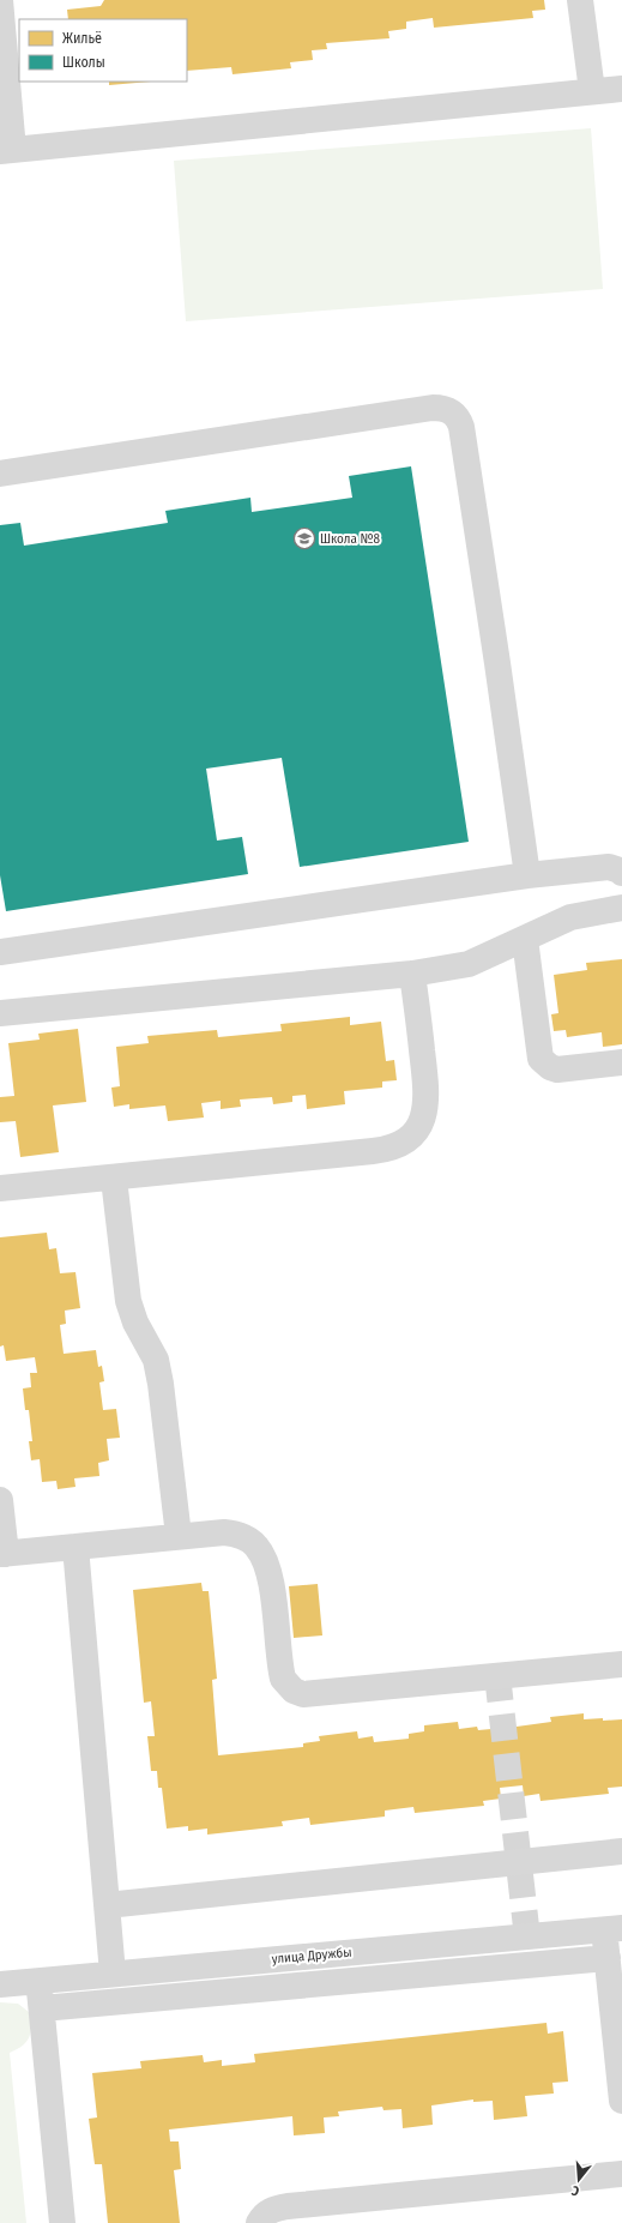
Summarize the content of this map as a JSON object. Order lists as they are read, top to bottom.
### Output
{
  "streets": {
    "street": ["улица Дружбы"]
  },
  "places": {
    "school or university": ["Школа №8"]
  },
  "legend": ["Жильё", "Школы"],
  "north": "bottom"
}
